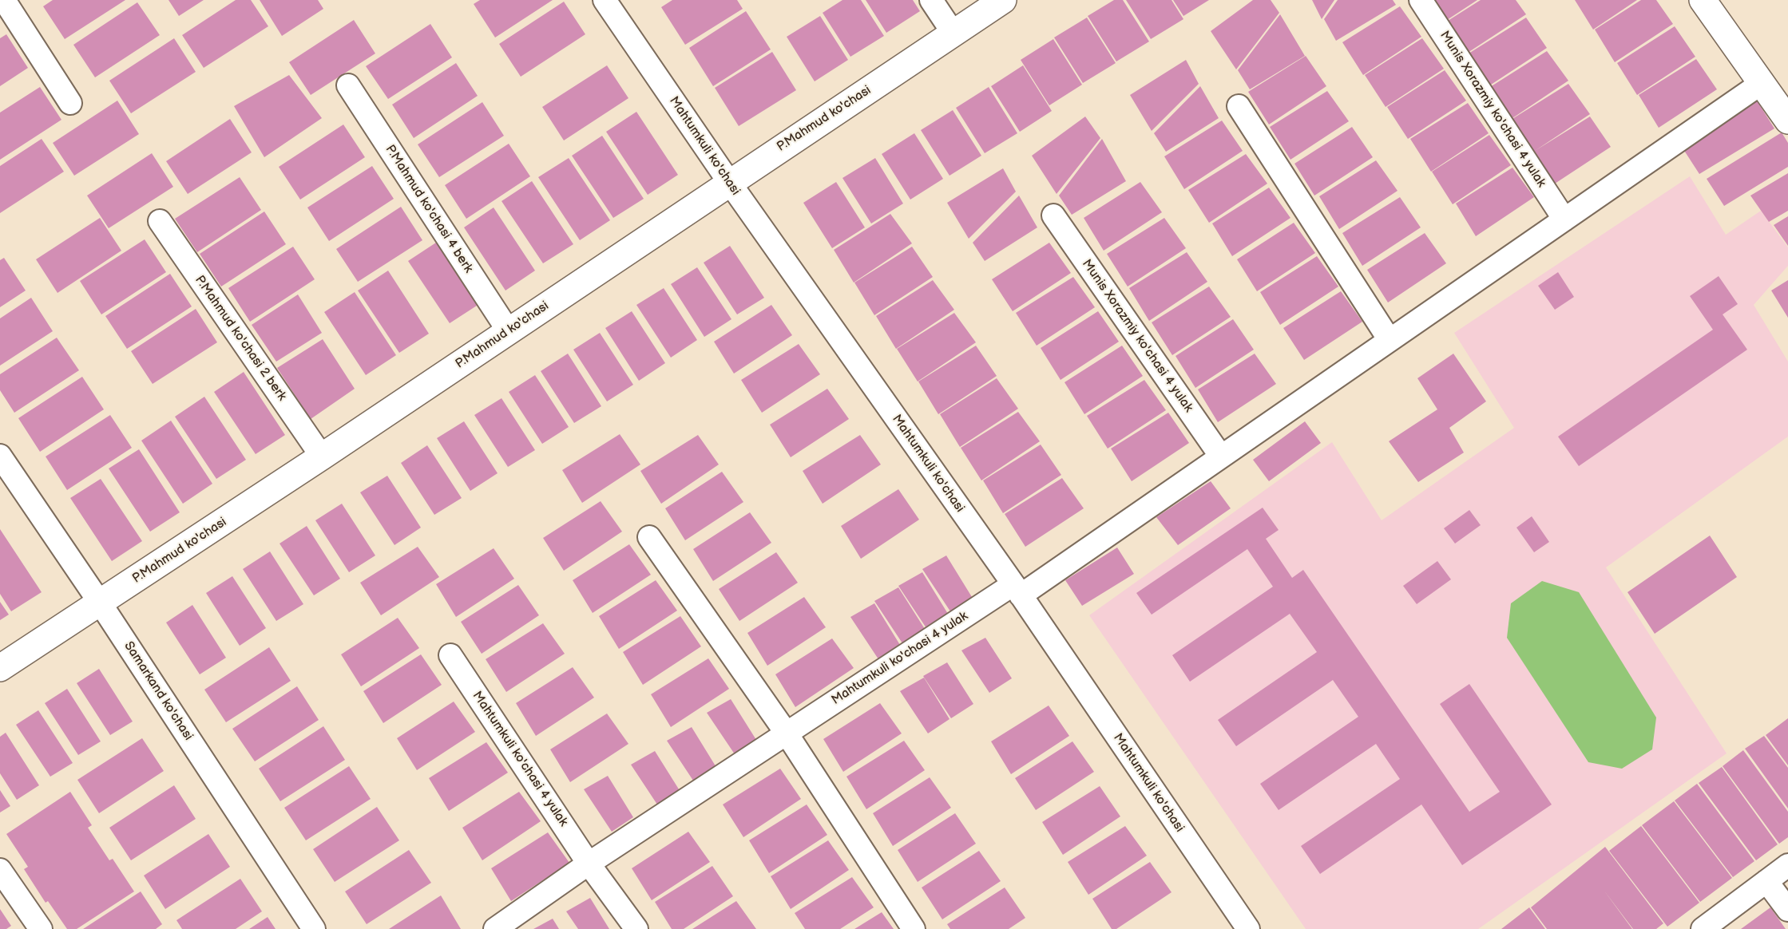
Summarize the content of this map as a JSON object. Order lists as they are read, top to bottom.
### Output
{
  "streets": {
    "street": [
      "Munis Xorazmiy ko'chasi 4 yulak",
      "P.Mahmud ko'chasi",
      "Mahtumkuli ko'chasi",
      "P.Mahmud ko'chasi 4 berk",
      "P.Mahmud ko'chasi 2 berk",
      "Mahtumkuli ko'chasi 4 yulak",
      "Samarkand ko'chasi"
    ]
  },
  "crossings": [
    ["P.Mahmud ko'chasi", "Mahtumkuli ko'chasi"],
    ["P.Mahmud ko'chasi", "P.Mahmud ko'chasi 4 berk"],
    ["P.Mahmud ko'chasi", "P.Mahmud ko'chasi 2 berk"],
    ["P.Mahmud ko'chasi", "Samarkand ko'chasi"],
    ["Mahtumkuli ko'chasi", "Mahtumkuli ko'chasi 4 yulak"]
  ]
}
